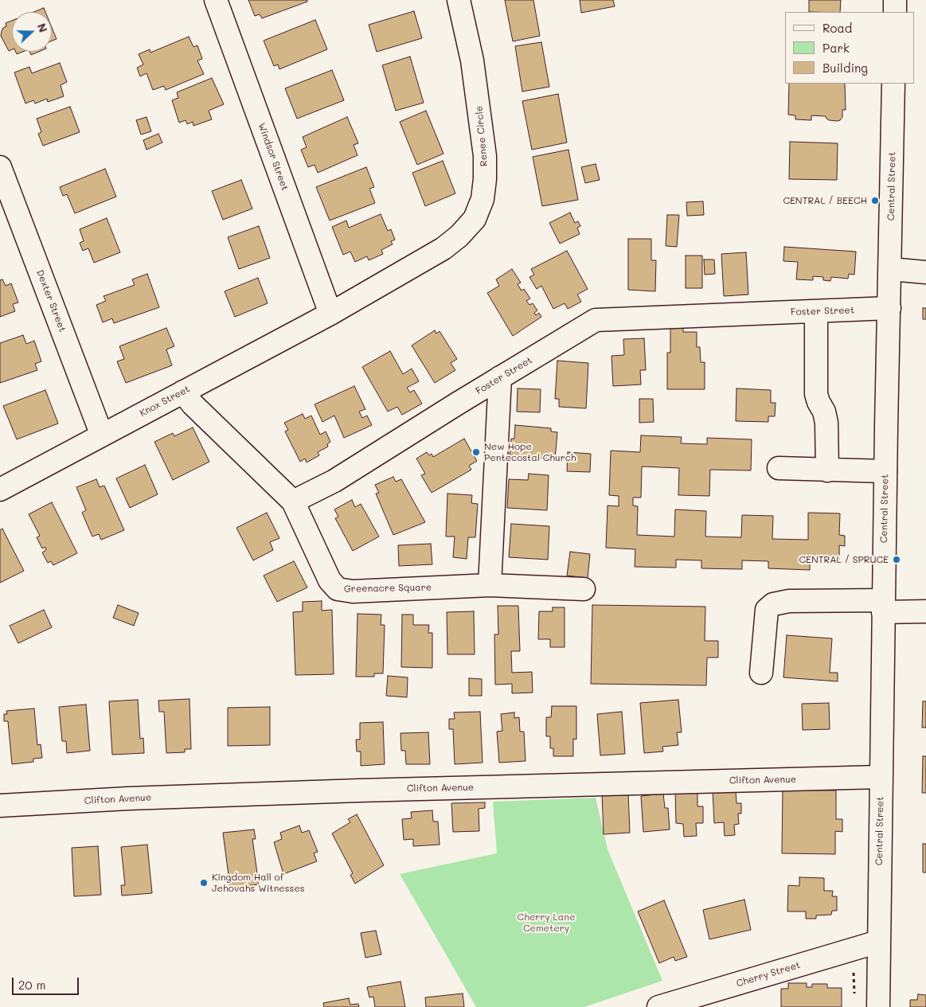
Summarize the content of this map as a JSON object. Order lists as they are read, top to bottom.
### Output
{
  "streets": {
    "street": [
      "Renee Circle",
      "Windsor Street",
      "Central Street",
      "Dexter Street",
      "Foster Street",
      "Knox Street",
      "Greenacre Square",
      "Clifton Avenue",
      "Cherry Street"
    ]
  },
  "crossings": [
    ["Renee Circle", "Windsor Street"],
    ["Renee Circle", "Knox Street"],
    ["Windsor Street", "Knox Street"],
    ["Central Street", "Foster Street"],
    ["Central Street", "Clifton Avenue"],
    ["Central Street", "Cherry Street"],
    ["Dexter Street", "Knox Street"],
    ["Foster Street", "Greenacre Square"]
  ],
  "parks": ["Cherry Lane Cemetery"],
  "places": [
    "CENTRAL / BEECH",
    "New Hope Pentecostal Church",
    "CENTRAL / SPRUCE",
    "Kingdom Hall of Jehovahs Witnesses"
  ],
  "legend": ["Road", "Park", "Building"],
  "scale_bar": "20 m",
  "north": "right"
}
